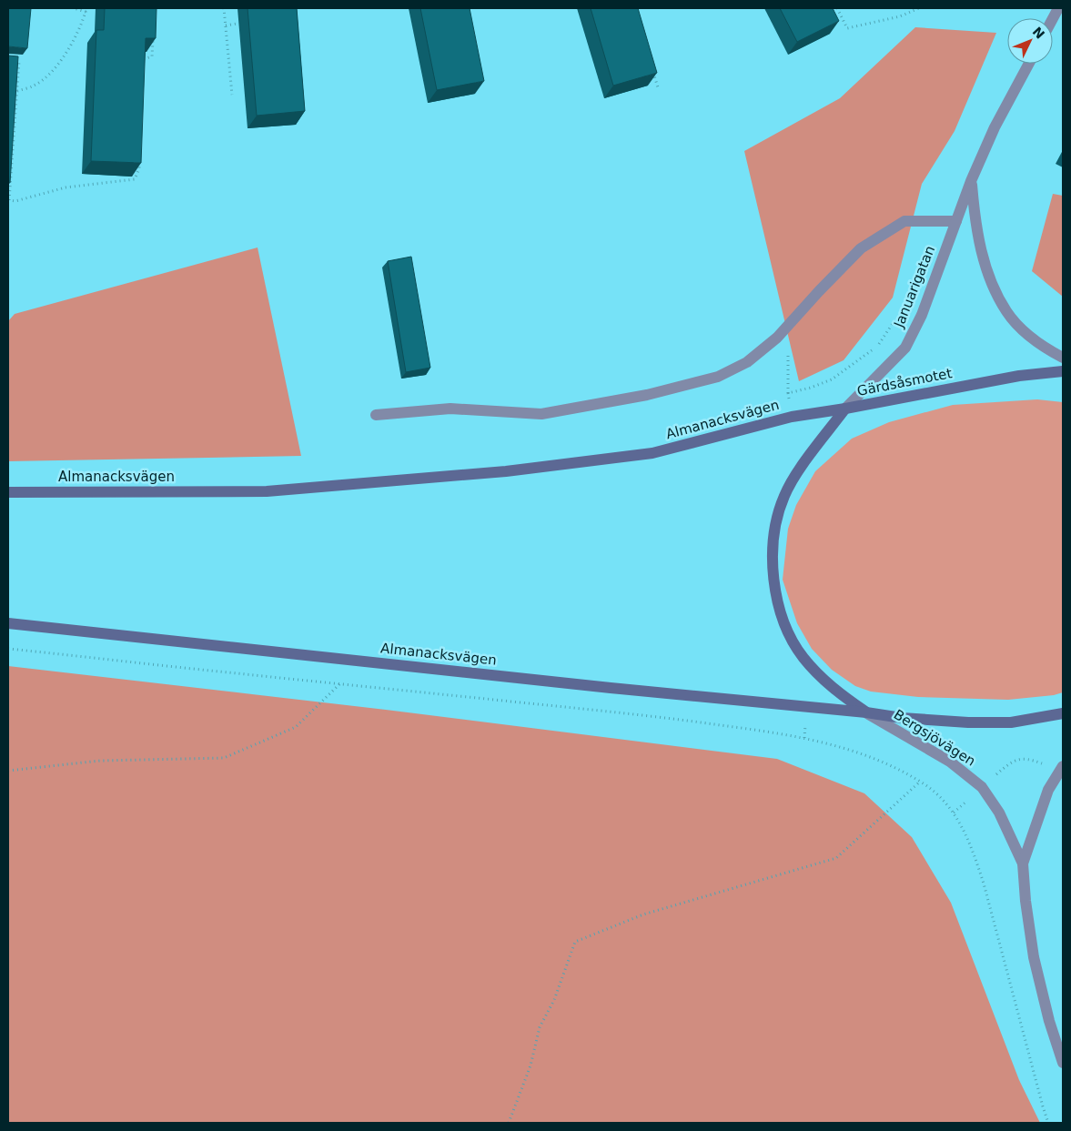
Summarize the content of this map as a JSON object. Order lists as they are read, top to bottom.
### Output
{
  "streets": {
    "main road": ["Gärdsåsmotet", "Almanacksvägen"],
    "street": ["Januarigatan", "Bergsjövägen"]
  },
  "crossings": [
    ["Januarigatan", "Gärdsåsmotet"],
    ["Januarigatan", "Almanacksvägen"],
    ["Gärdsåsmotet", "Almanacksvägen"],
    ["Gärdsåsmotet", "Bergsjövägen"],
    ["Almanacksvägen", "Bergsjövägen"]
  ],
  "north": "top right"
}
